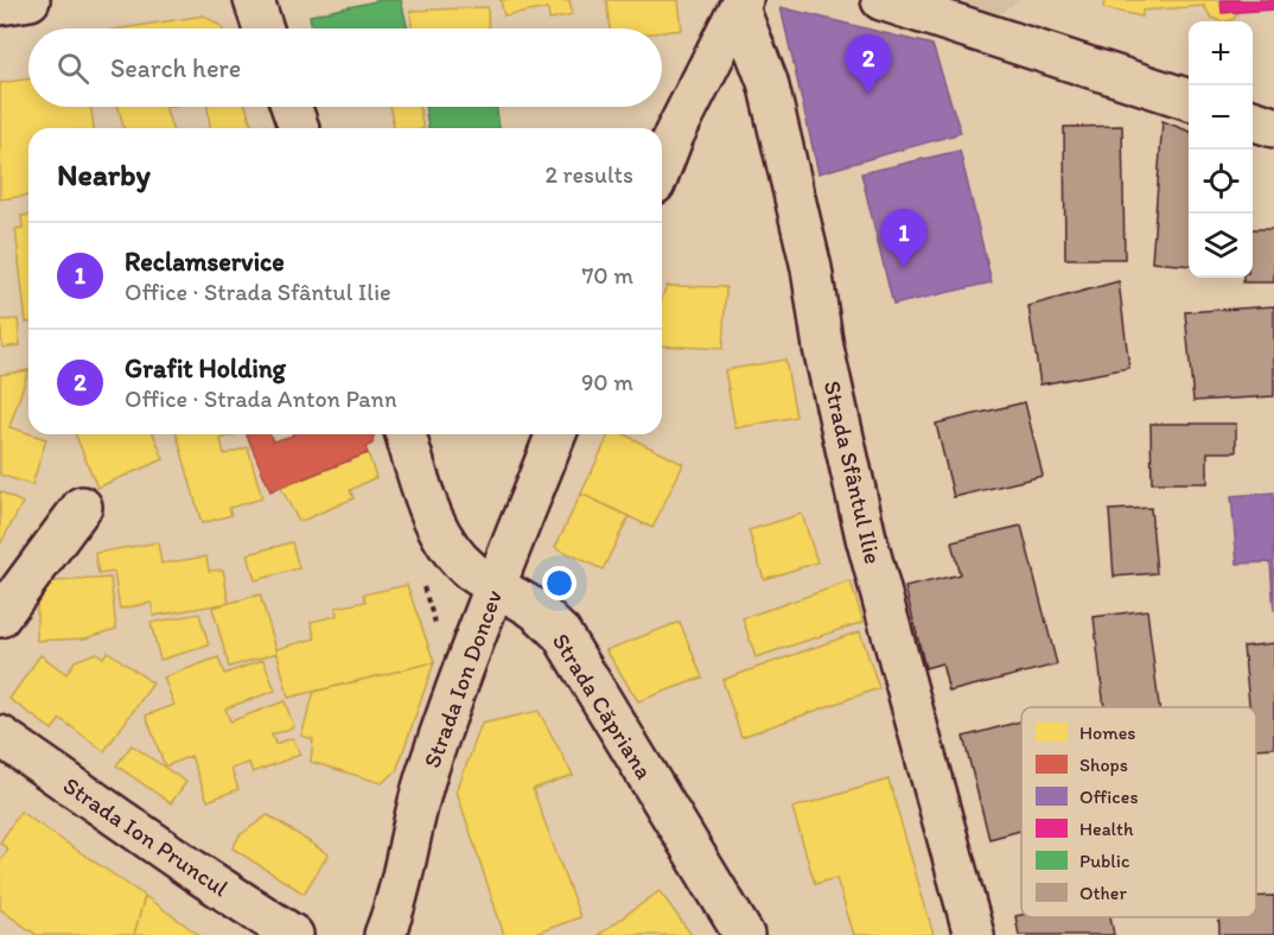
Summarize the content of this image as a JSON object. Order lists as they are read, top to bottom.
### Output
{
  "streets": {
    "street": [
      "Strada Sfântul Ilie",
      "Strada Ion Doncev",
      "Strada Căpriana",
      "Strada Ion Pruncul"
    ]
  },
  "crossings": [
    ["Strada Ion Doncev", "Strada Căpriana"]
  ],
  "legend": [
    "Homes",
    "Shops",
    "Offices",
    "Health",
    "Public",
    "Other"
  ],
  "page": {
    "map_buttons": ["+", "−"],
    "search": "Search here",
    "pins": ["2", "1"],
    "heading": ["Nearby", "2 results"],
    "list": [
      {
        "mark": "1",
        "name": "Reclamservice",
        "note": "Office · Strada Sfântul Ilie",
        "value": "70 m"
      },
      {
        "mark": "2",
        "name": "Grafit Holding",
        "note": "Office · Strada Anton Pann",
        "value": "90 m"
      }
    ]
  }
}
